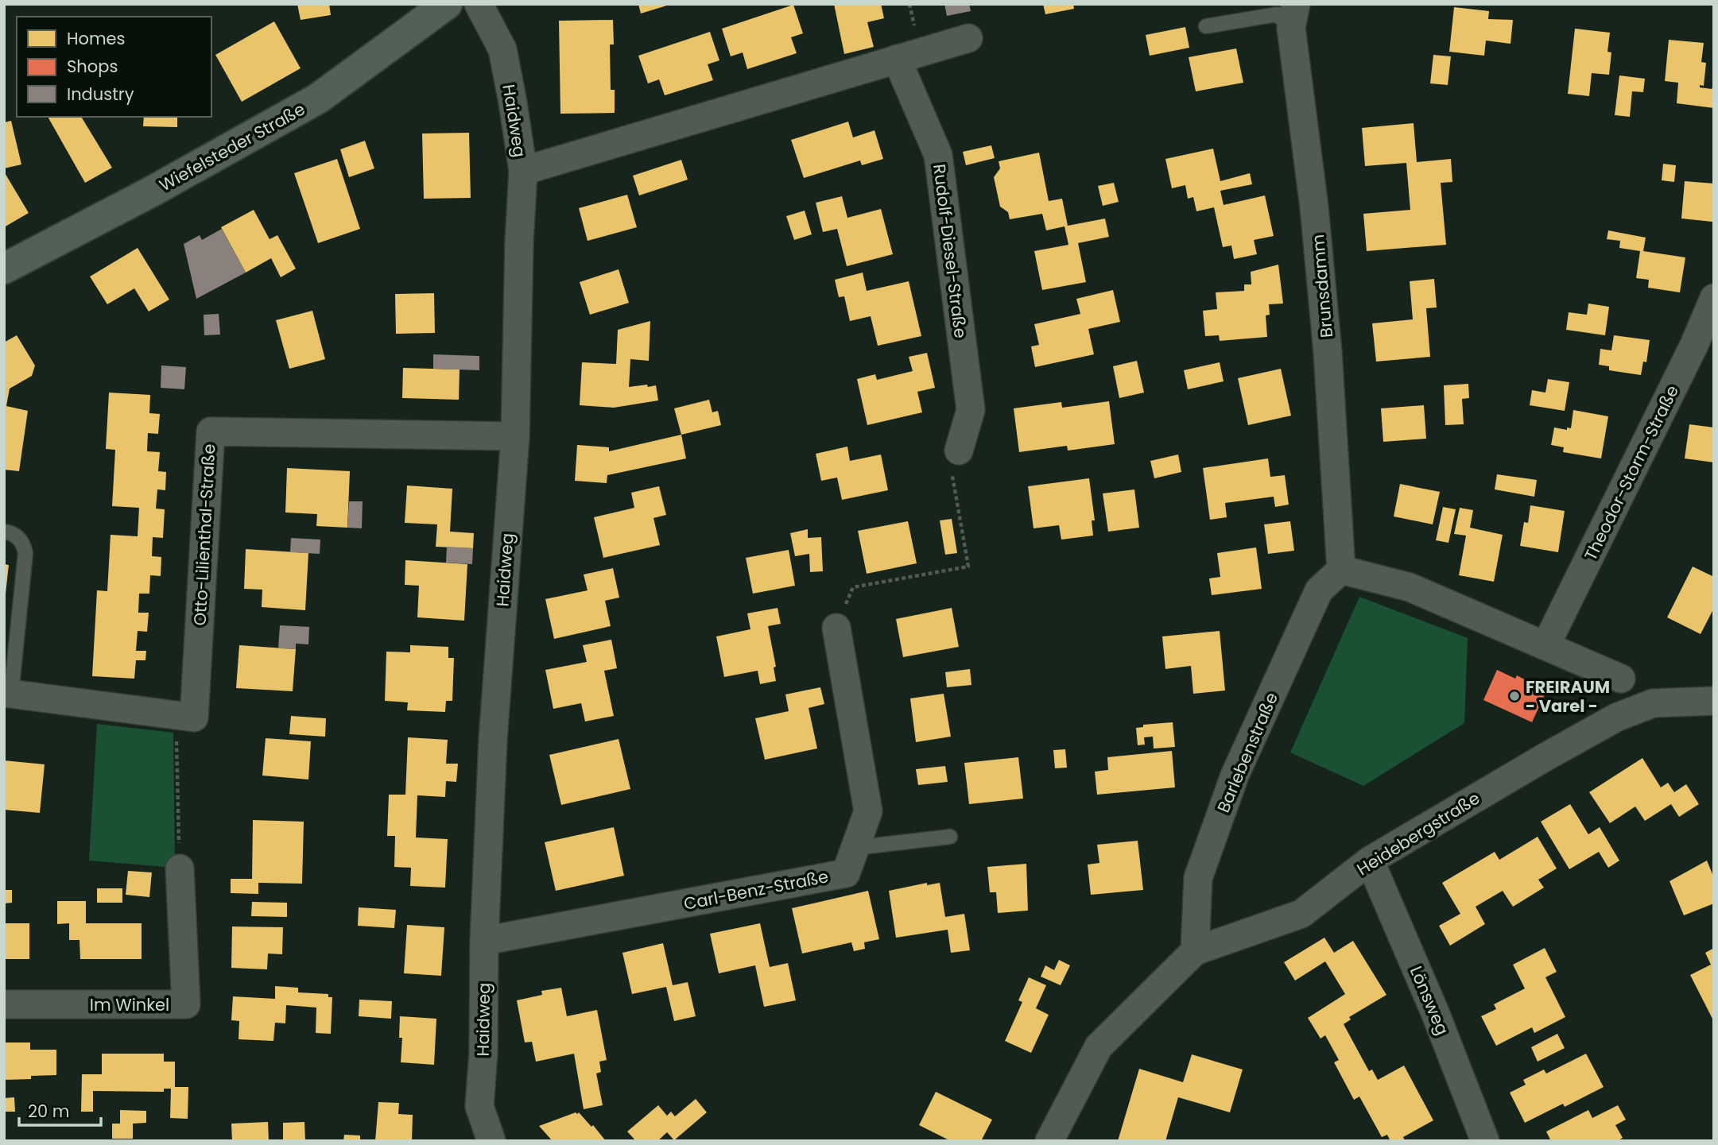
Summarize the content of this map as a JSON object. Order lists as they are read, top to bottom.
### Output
{
  "streets": {
    "main road": ["Wiefelsteder Straße"],
    "street": [
      "Haidweg",
      "Rudolf-Diesel-Straße",
      "Brunsdamm",
      "Theodor-Storm-Straße",
      "Otto-Lilienthal-Straße",
      "Barlebenstraße",
      "Heidebergstraße",
      "Carl-Benz-Straße",
      "Lönsweg",
      "Im Winkel"
    ]
  },
  "crossings": [
    ["Haidweg", "Otto-Lilienthal-Straße"],
    ["Haidweg", "Carl-Benz-Straße"],
    ["Brunsdamm", "Barlebenstraße"],
    ["Barlebenstraße", "Heidebergstraße"],
    ["Heidebergstraße", "Lönsweg"]
  ],
  "places": ["FREIRAUM - Varel -"],
  "legend": ["Homes", "Shops", "Industry"],
  "scale_bar": "20 m"
}
